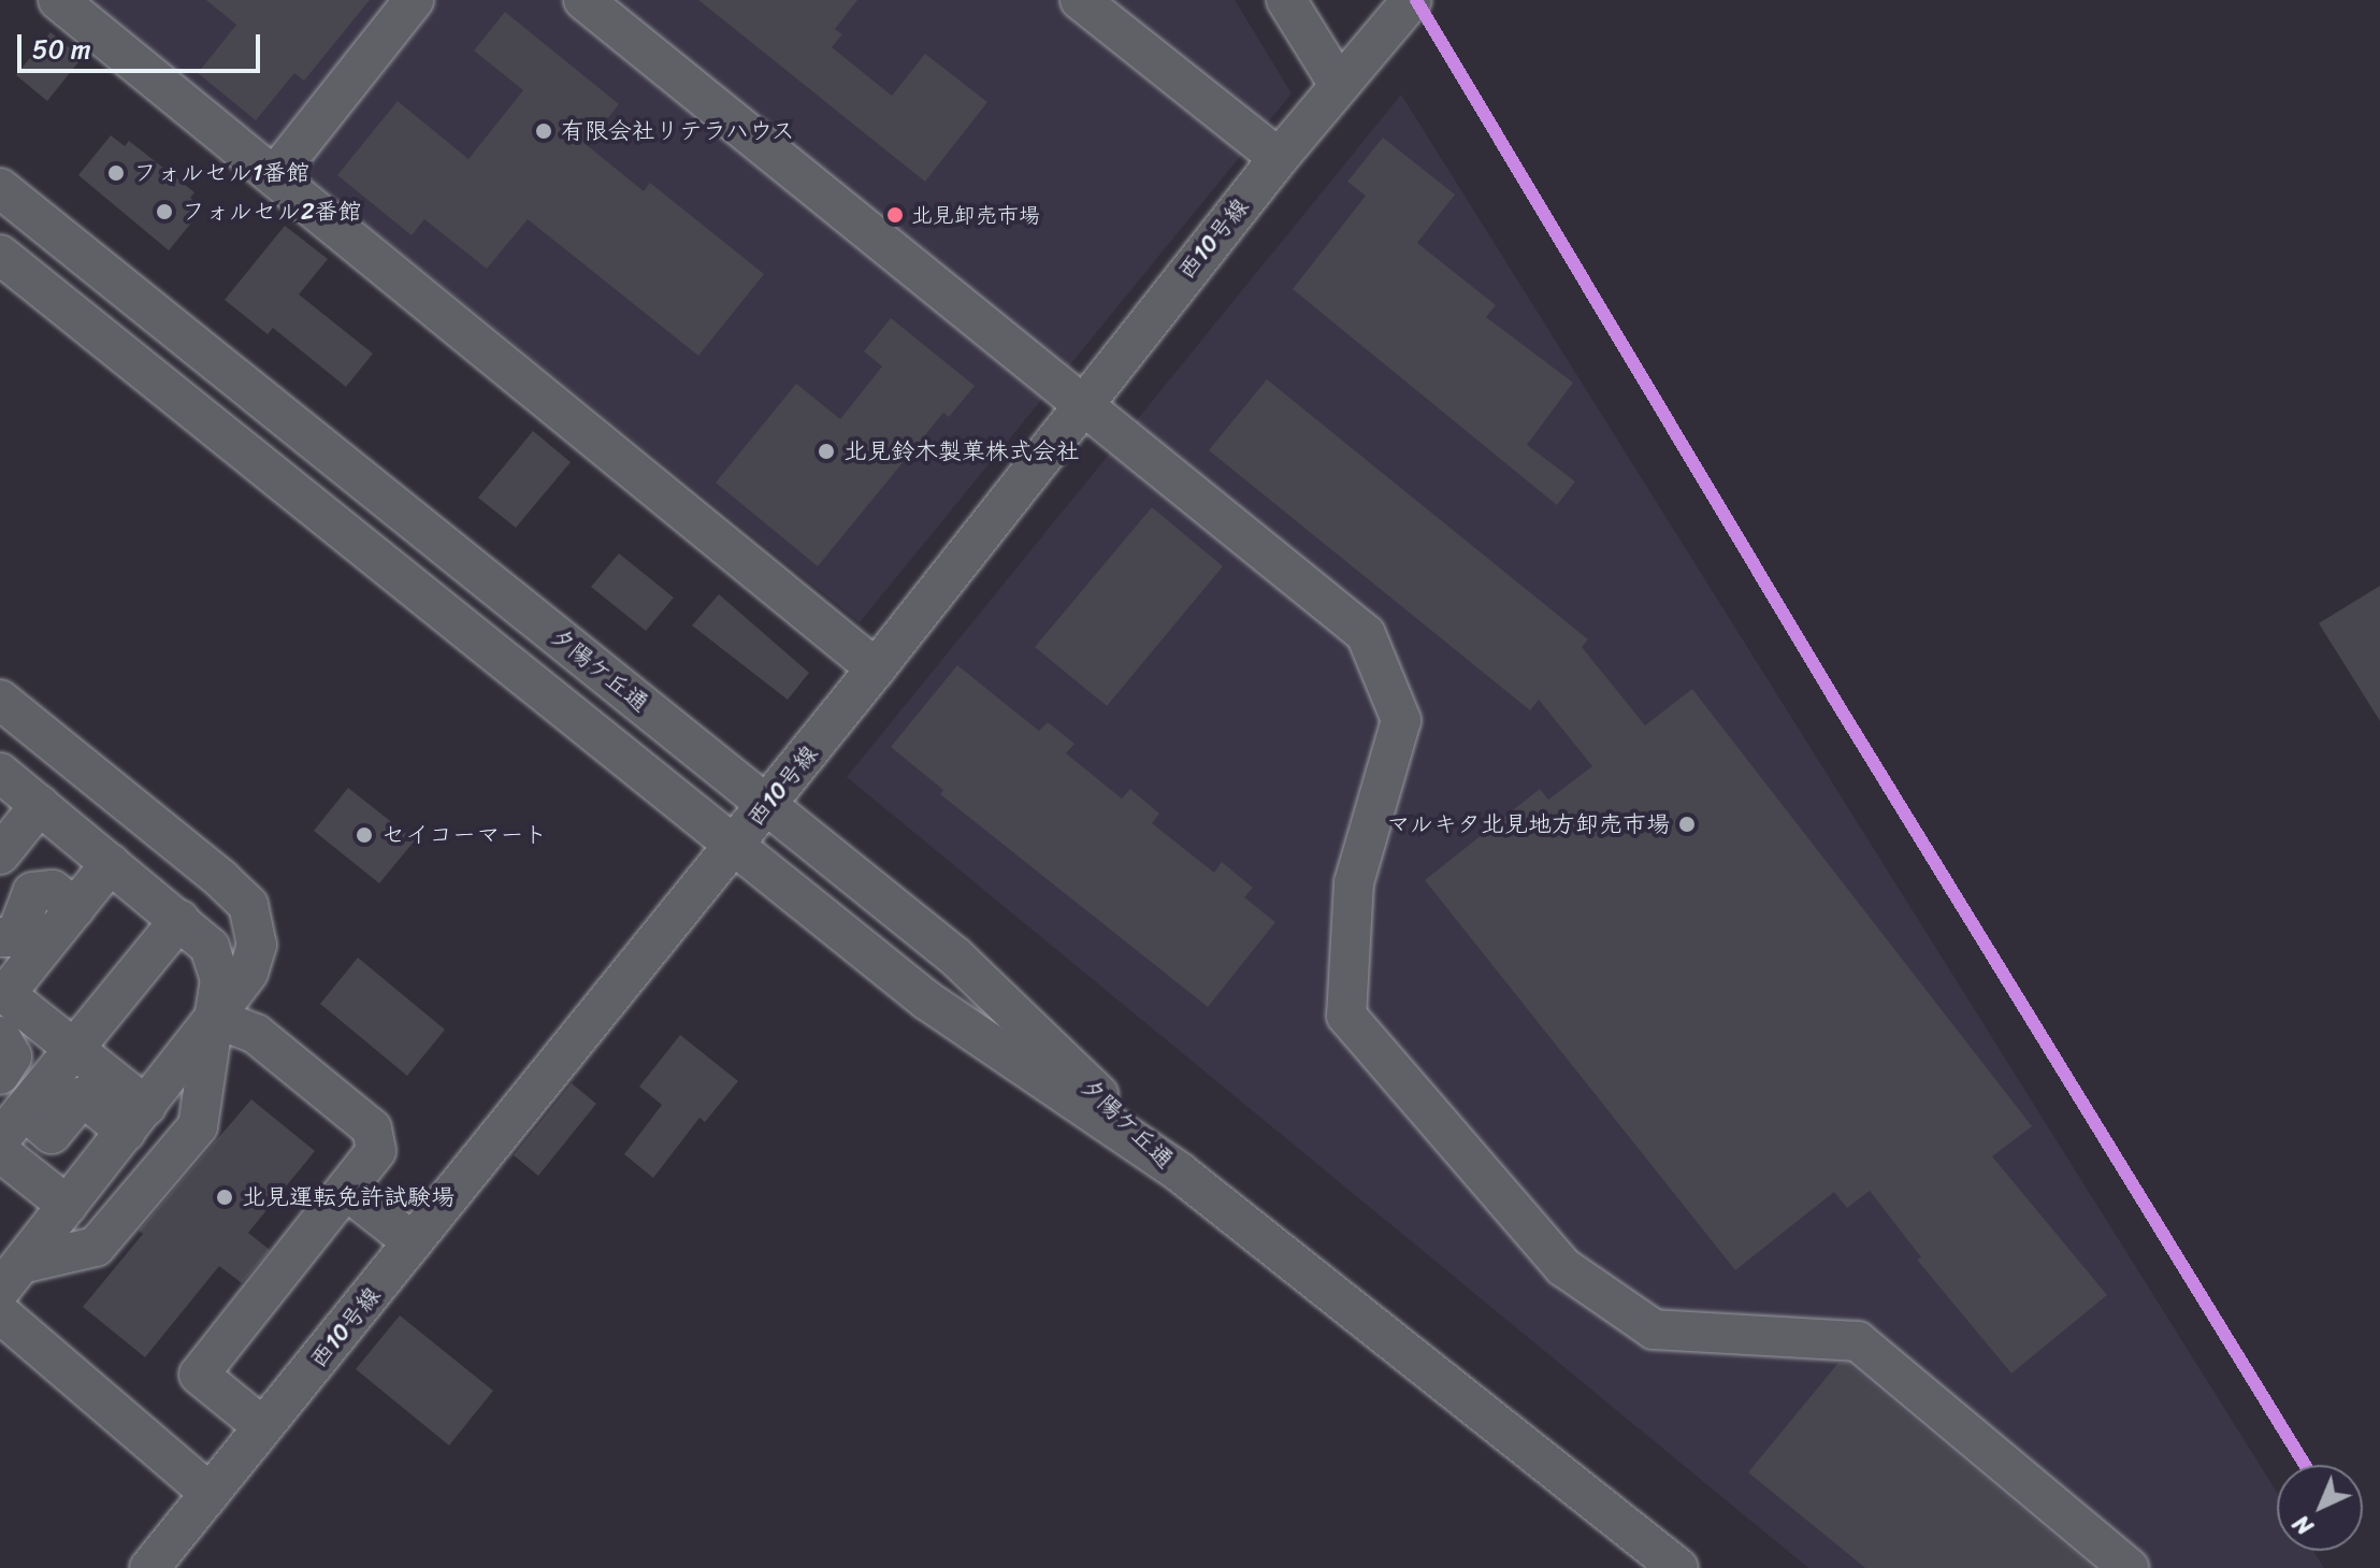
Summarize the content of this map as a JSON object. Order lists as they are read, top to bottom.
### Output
{
  "streets": {
    "street": ["西10号線", "夕陽ケ丘通"]
  },
  "crossings": [
    ["西10号線", "夕陽ケ丘通"]
  ],
  "places": [
    "有限会社リテラハウス",
    "フォルセル1番館",
    "フォルセル2番館",
    "北見卸売市場",
    "北見鈴木製菓株式会社",
    "マルキタ北見地方卸売市場",
    "セイコーマート",
    "北見運転免許試験場"
  ],
  "scale_bar": "50 m",
  "north": "bottom left"
}
